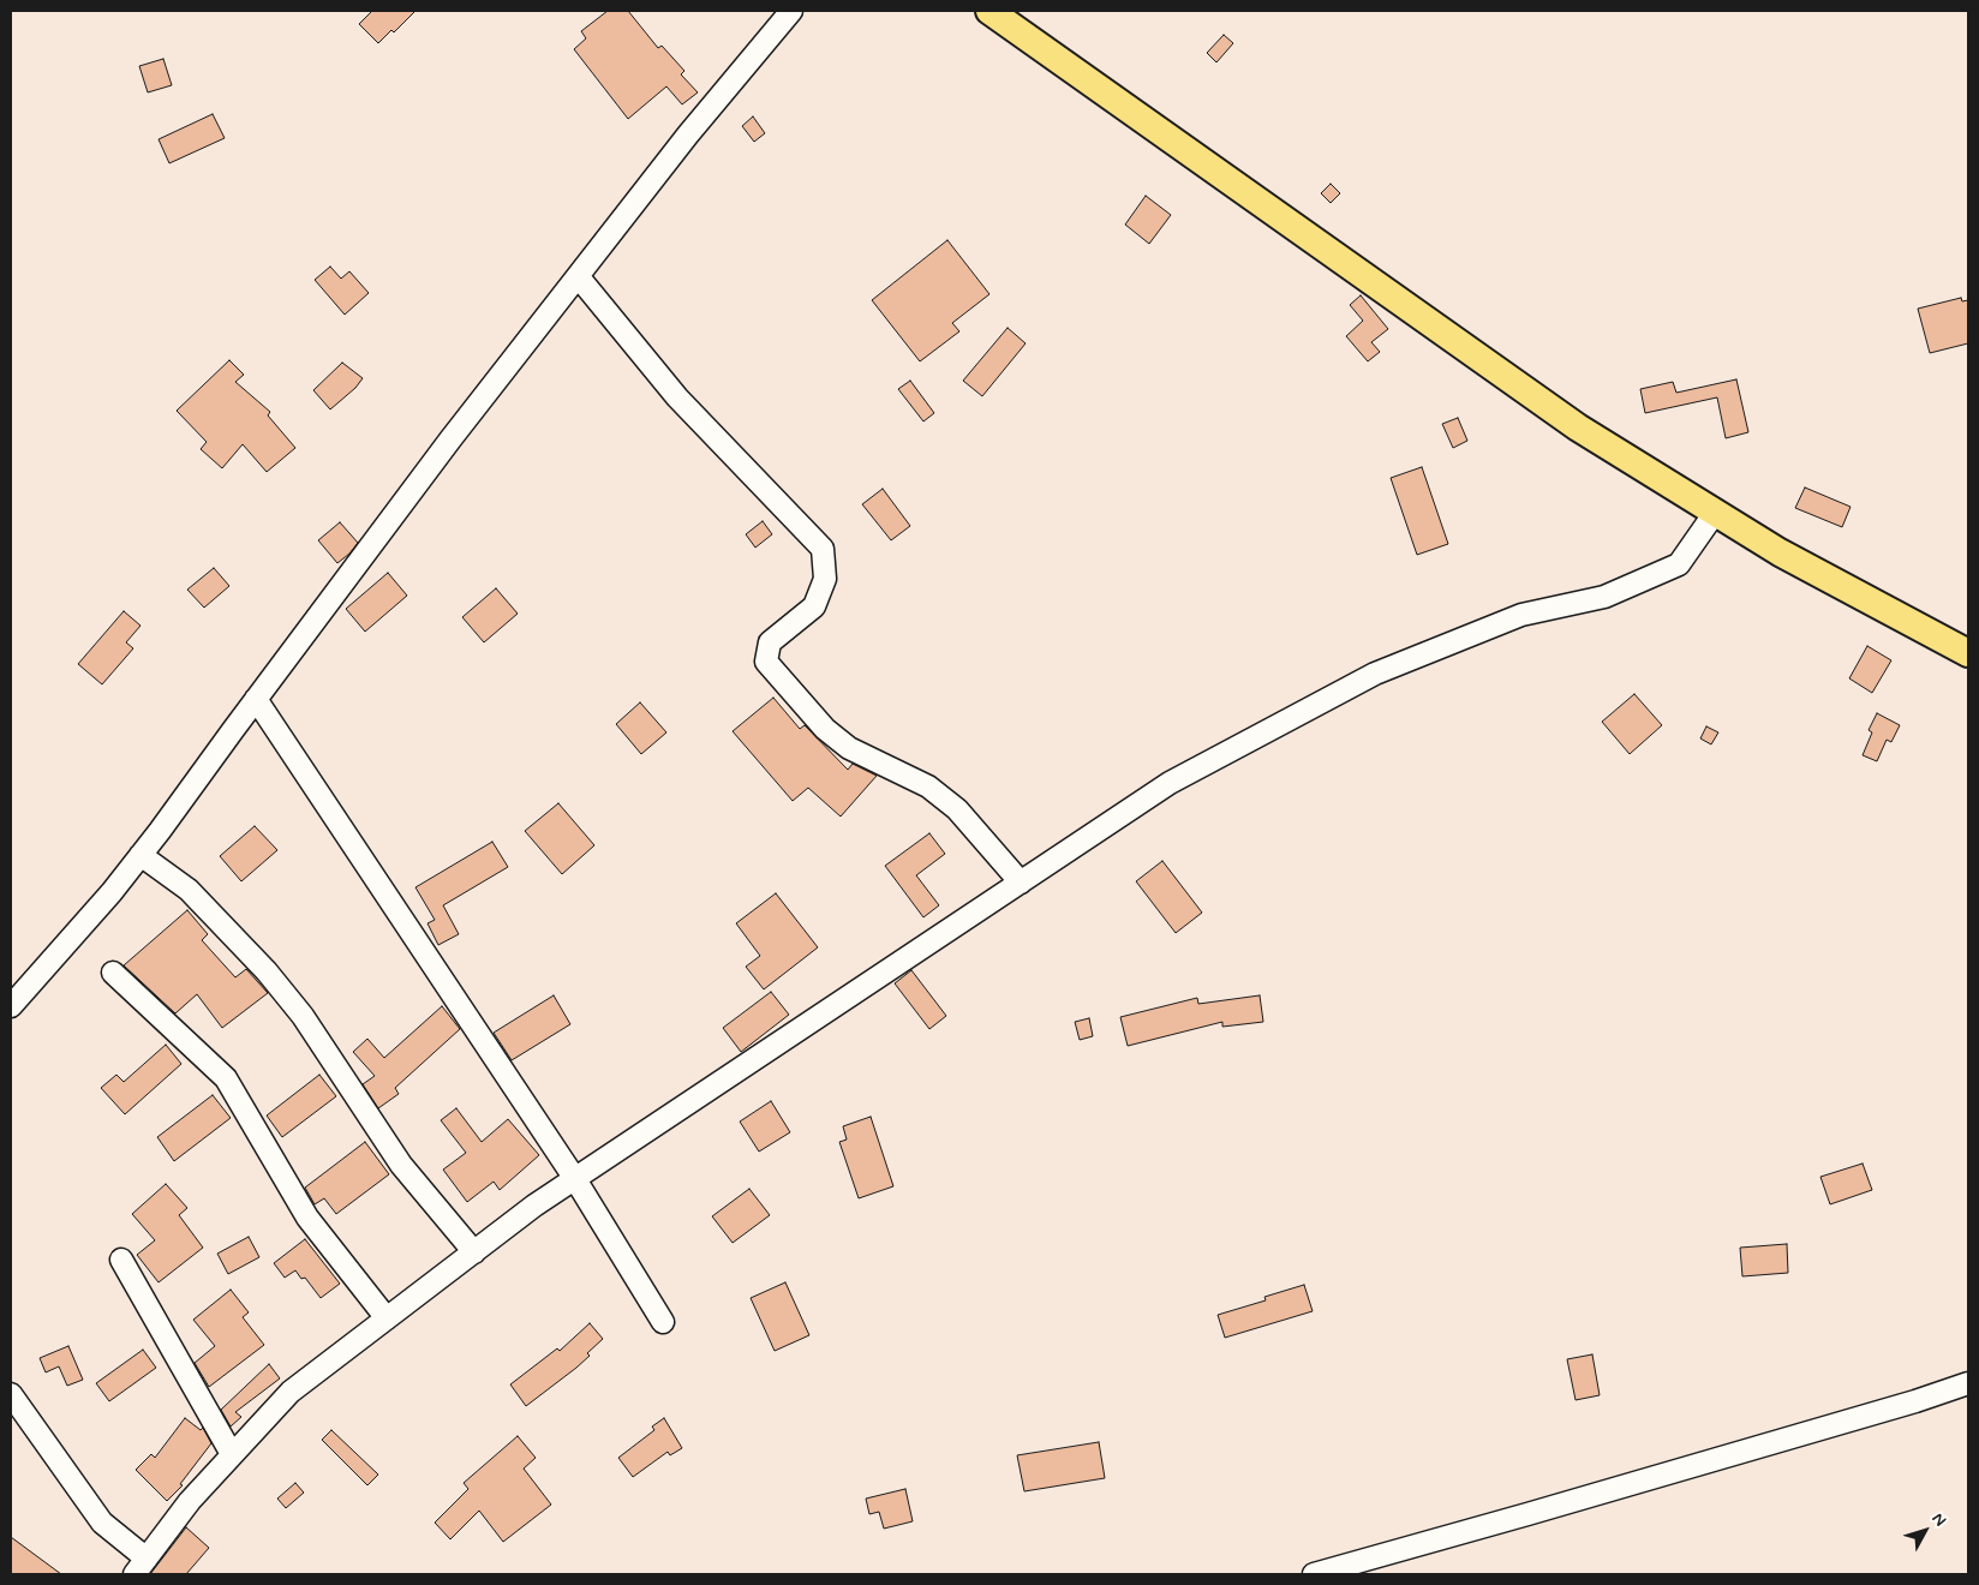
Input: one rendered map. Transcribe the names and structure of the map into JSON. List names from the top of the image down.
{
  "north": "top right"
}
